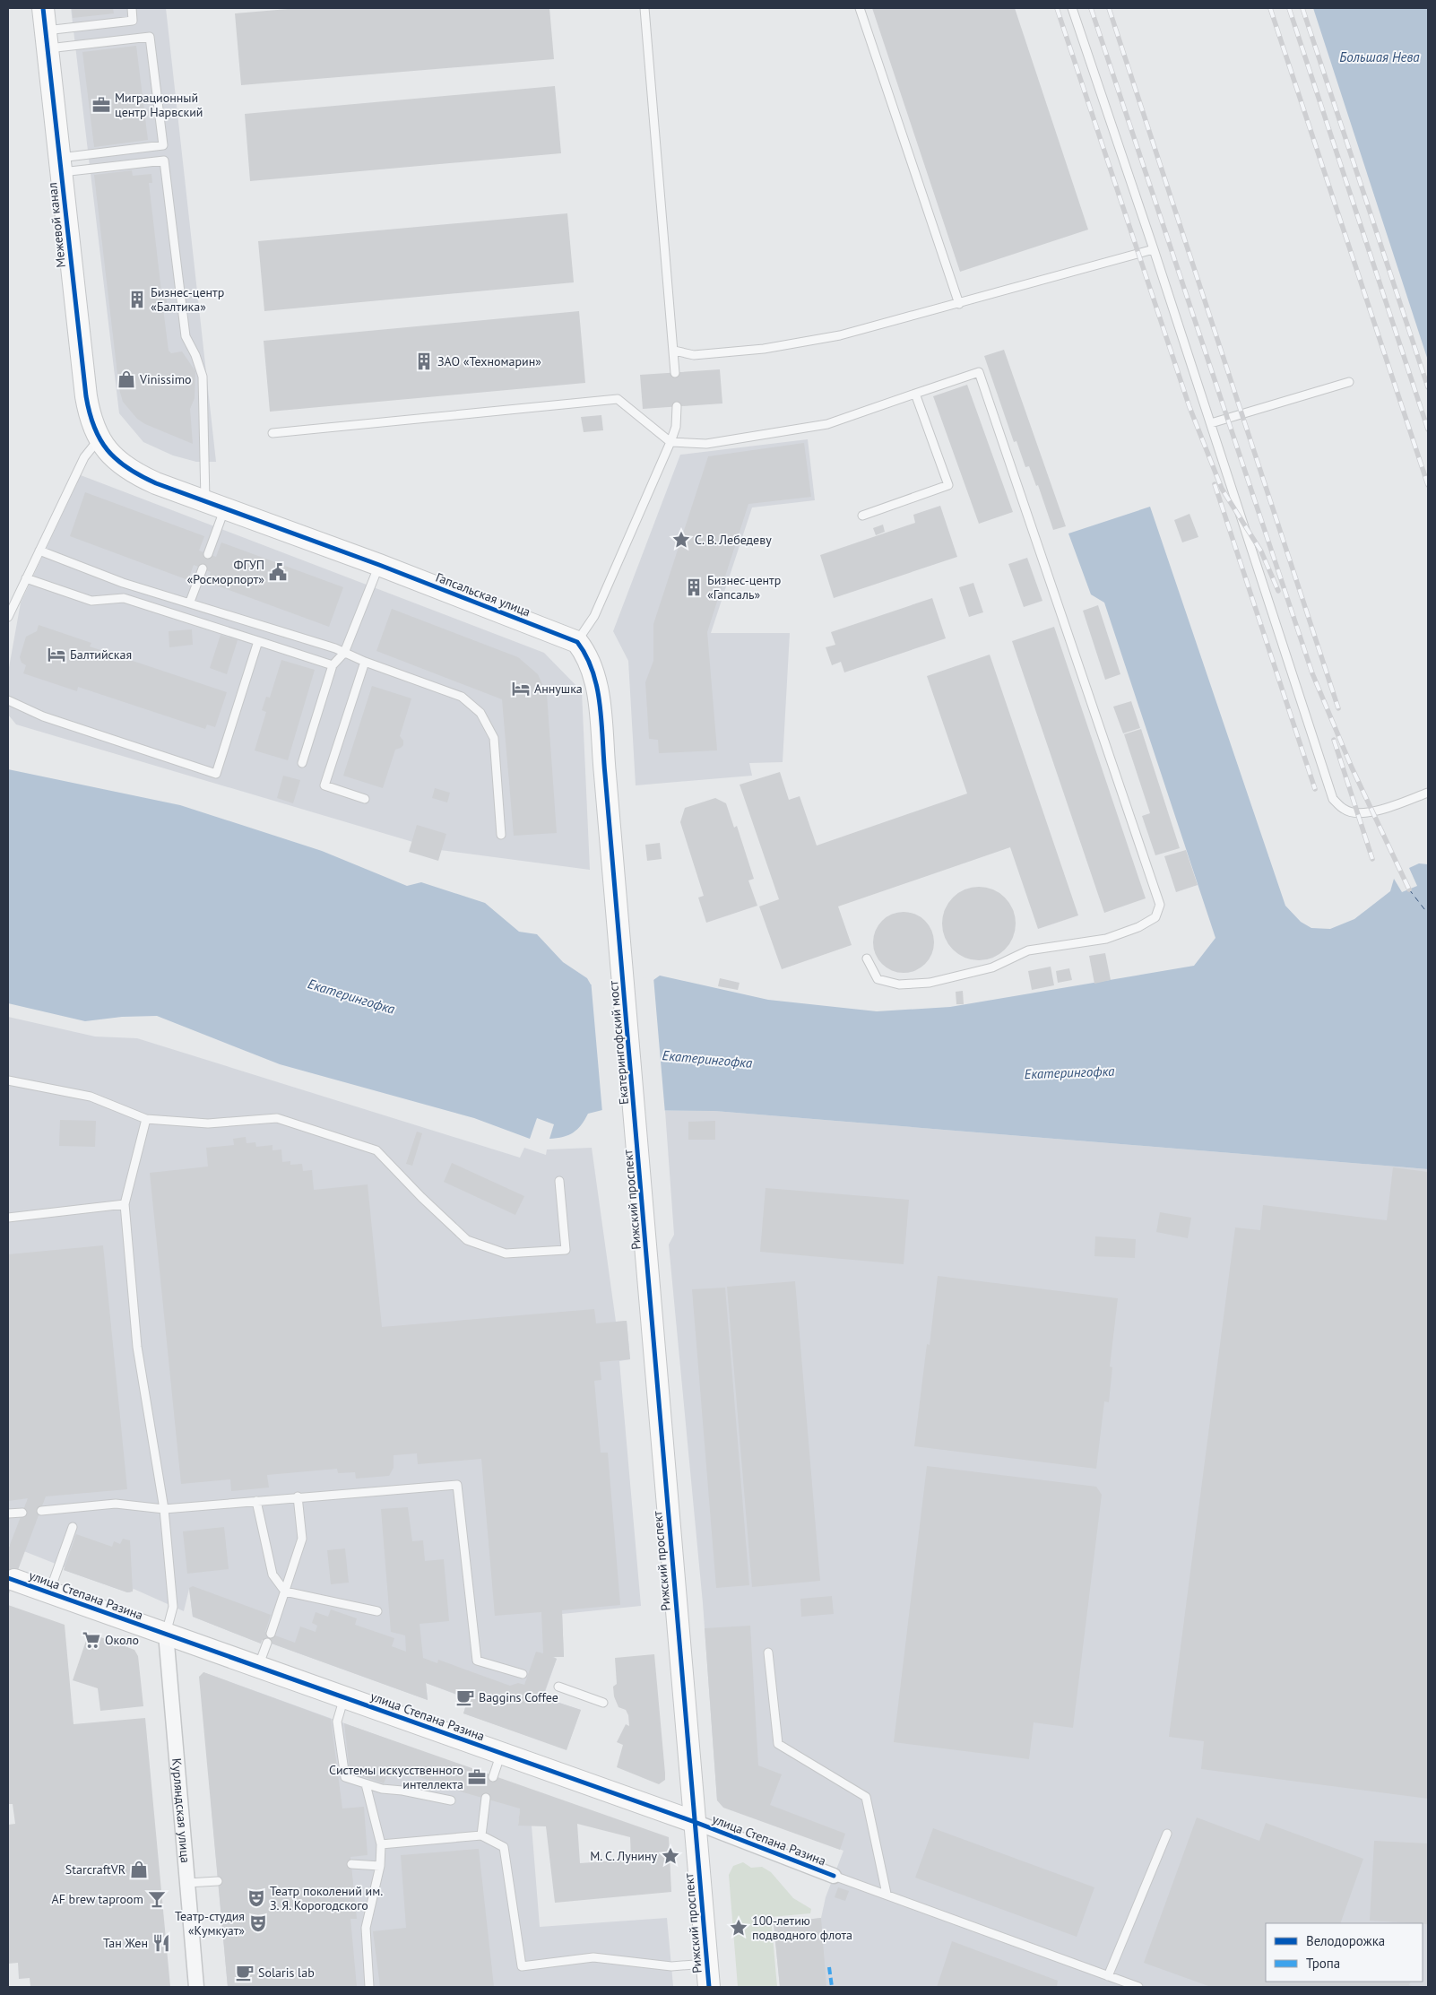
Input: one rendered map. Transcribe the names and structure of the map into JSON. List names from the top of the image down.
{
  "streets": {
    "street": [
      "Межевой канал",
      "Гапсальская улица",
      "Екатерингофский мост",
      "Рижский проспект",
      "улица Степана Разина",
      "Курляндская улица"
    ]
  },
  "crossings": [
    ["Межевой канал", "Гапсальская улица"],
    ["Гапсальская улица", "Екатерингофский мост"],
    ["Екатерингофский мост", "Рижский проспект"],
    ["Рижский проспект", "улица Степана Разина"],
    ["улица Степана Разина", "Курляндская улица"]
  ],
  "water": ["Большая Нева", "Екатерингофка"],
  "places": {
    "office": ["Миграционный центр Нарвский", "Системы искусственного интеллекта"],
    "building": ["Бизнес-центр «Балтика»", "ЗАО «Техномарин»", "Бизнес-центр «Гапсаль»"],
    "shop": ["Vinissimo", "StarcraftVR"],
    "place": ["С. В. Лебедеву", "М. С. Лунину", "100-летию подводного флота"],
    "public building": ["ФГУП «Росморпорт»"],
    "hotel": ["Балтийская", "Аннушка"],
    "supermarket": ["Около"],
    "cafe": ["Baggins Coffee", "Solaris lab"],
    "theatre": ["Театр поколений им. З. Я. Корогодского", "Театр-студия «Кумкуат»"],
    "bar": ["AF brew taproom"],
    "restaurant": ["Тан Жен"]
  },
  "legend": ["Велодорожка", "Тропа"]
}
